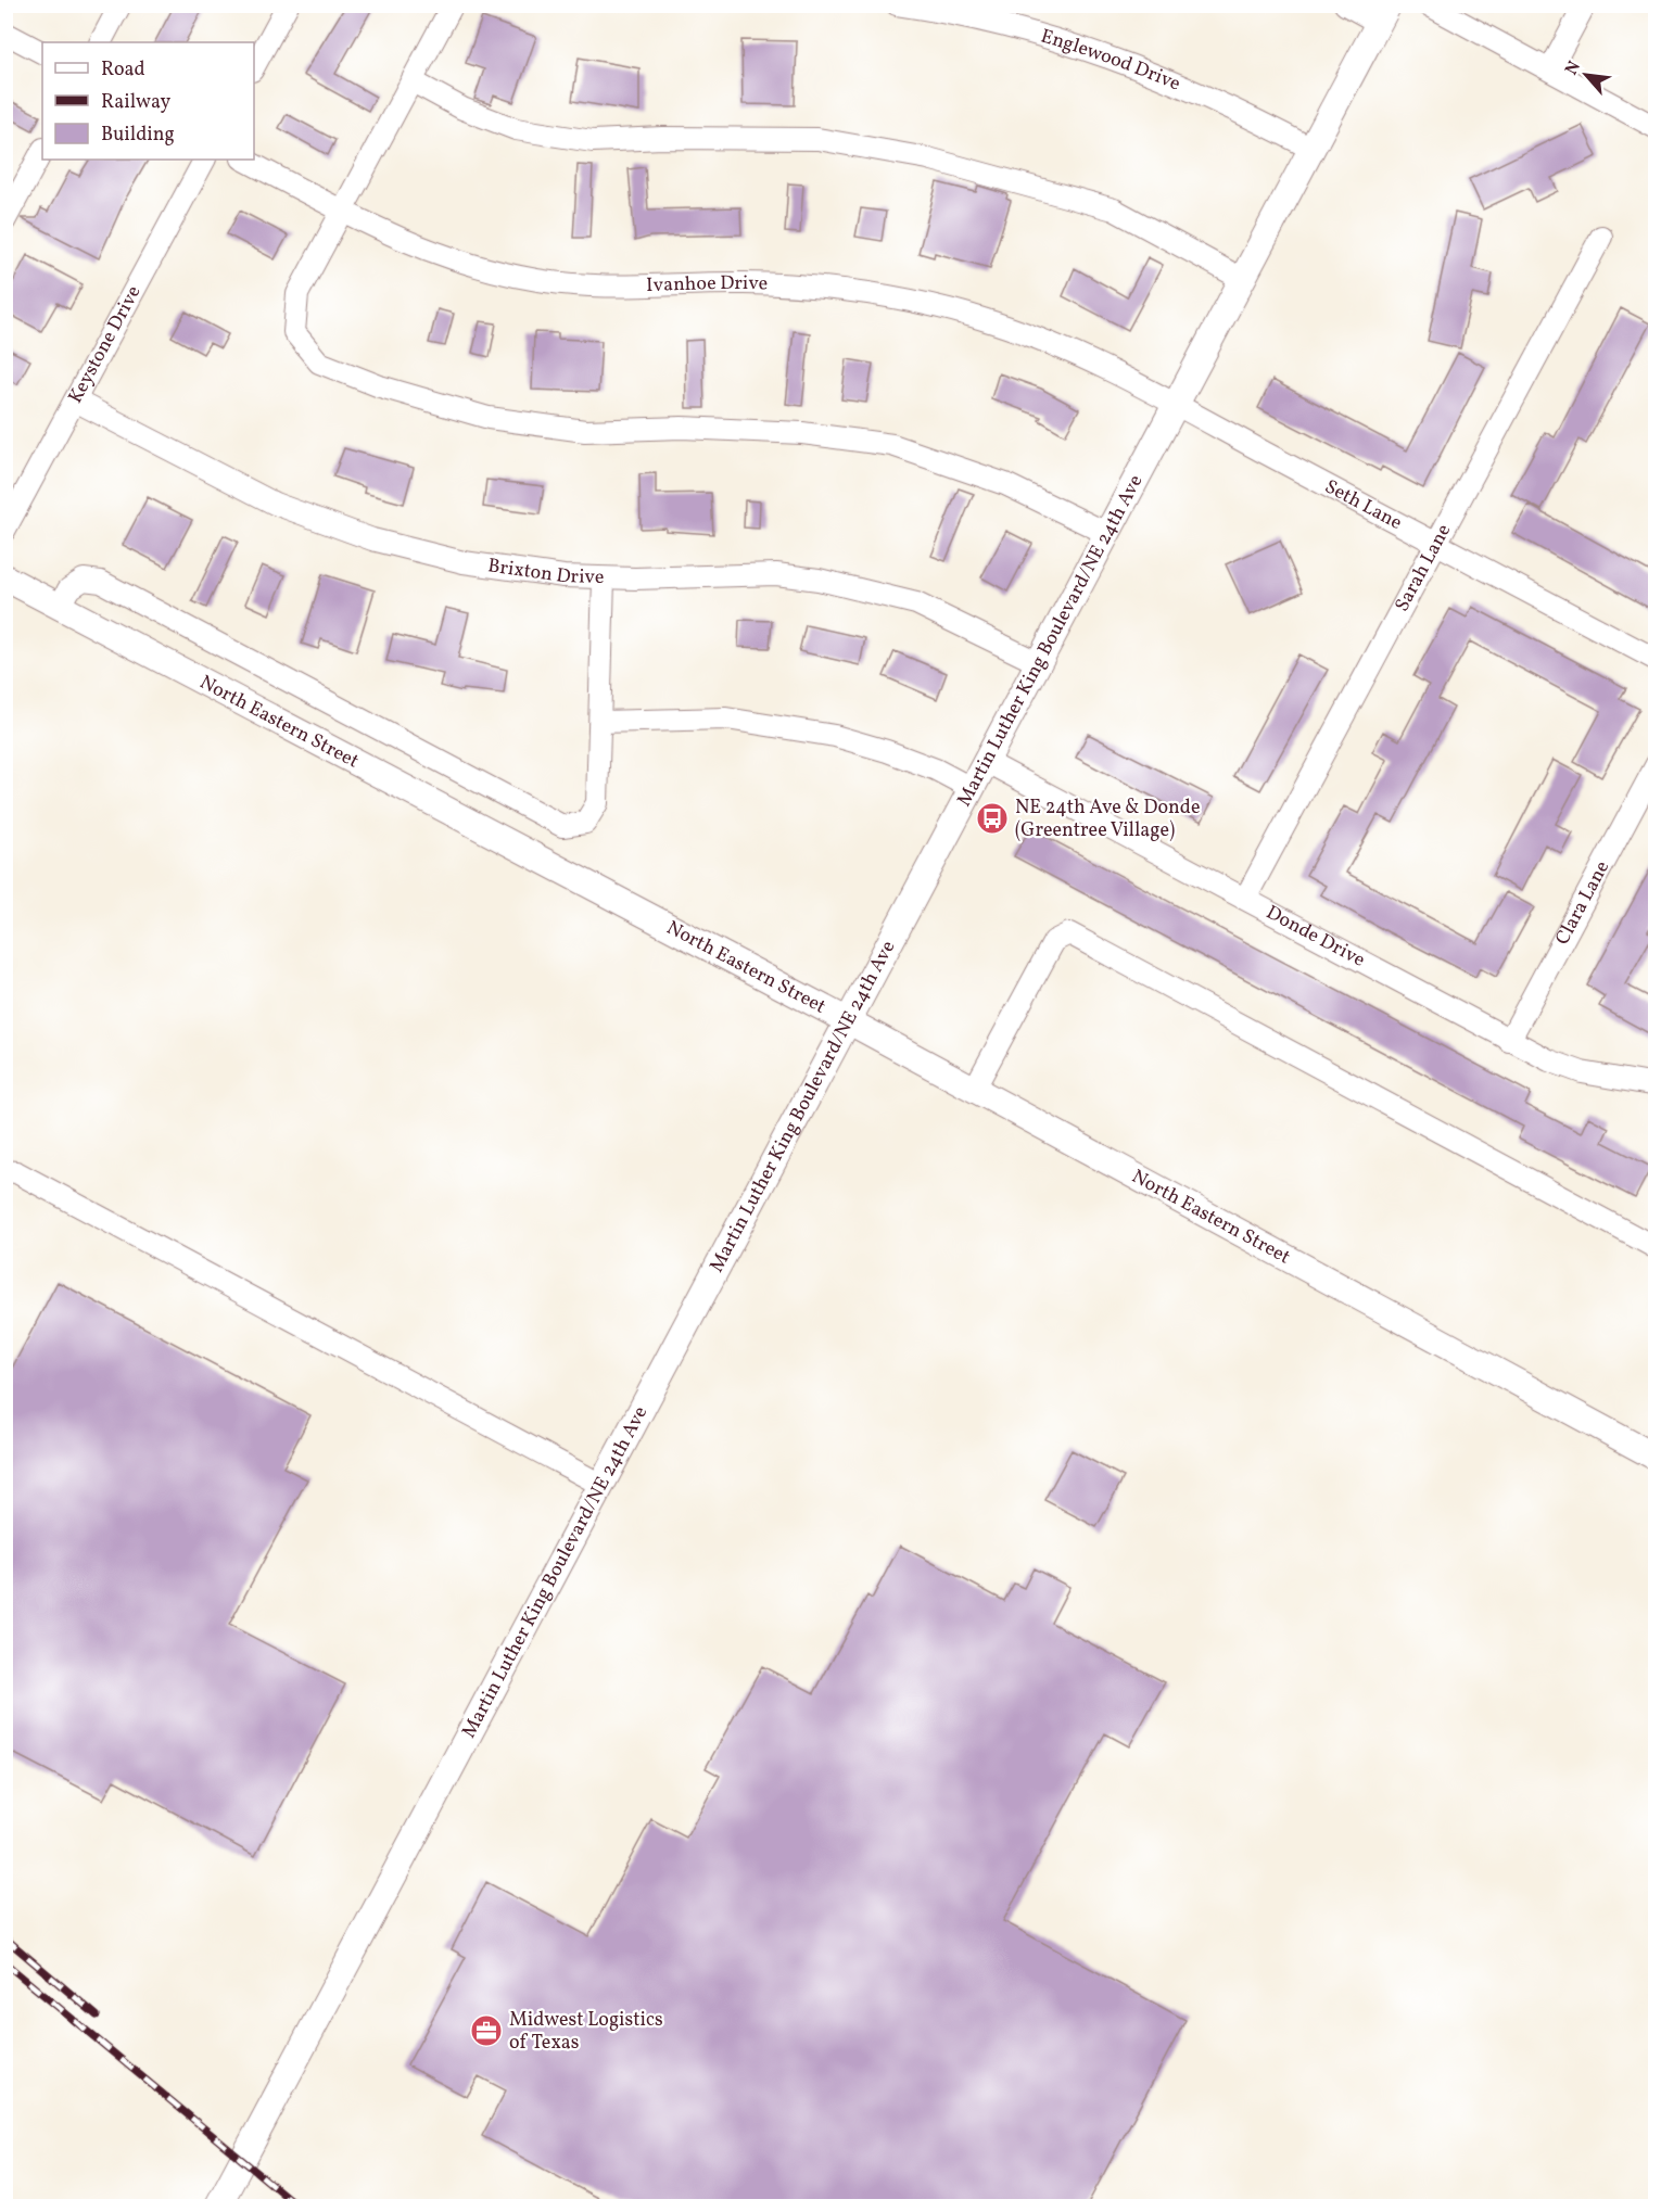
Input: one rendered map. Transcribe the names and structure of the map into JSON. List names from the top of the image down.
{
  "streets": {
    "main road": ["Martin Luther King Boulevard/NE 24th Ave", "North Eastern Street"],
    "street": [
      "Englewood Drive",
      "Ivanhoe Drive",
      "Keystone Drive",
      "Seth Lane",
      "Sarah Lane",
      "Brixton Drive",
      "Clara Lane",
      "Donde Drive"
    ]
  },
  "crossings": [
    ["Englewood Drive", "Martin Luther King Boulevard/NE 24th Ave"],
    ["Ivanhoe Drive", "Seth Lane"],
    ["Ivanhoe Drive", "Martin Luther King Boulevard/NE 24th Ave"],
    ["Keystone Drive", "Brixton Drive"],
    ["Seth Lane", "Sarah Lane"],
    ["Seth Lane", "Martin Luther King Boulevard/NE 24th Ave"],
    ["Sarah Lane", "Donde Drive"],
    ["Brixton Drive", "Martin Luther King Boulevard/NE 24th Ave"],
    ["Martin Luther King Boulevard/NE 24th Ave", "North Eastern Street"],
    ["Martin Luther King Boulevard/NE 24th Ave", "Donde Drive"],
    ["Clara Lane", "Donde Drive"]
  ],
  "places": {
    "bus stop": ["NE 24th Ave & Donde (Greentree Village)"],
    "office": ["Midwest Logistics of Texas"]
  },
  "legend": ["Road", "Railway", "Building"],
  "north": "top left"
}
